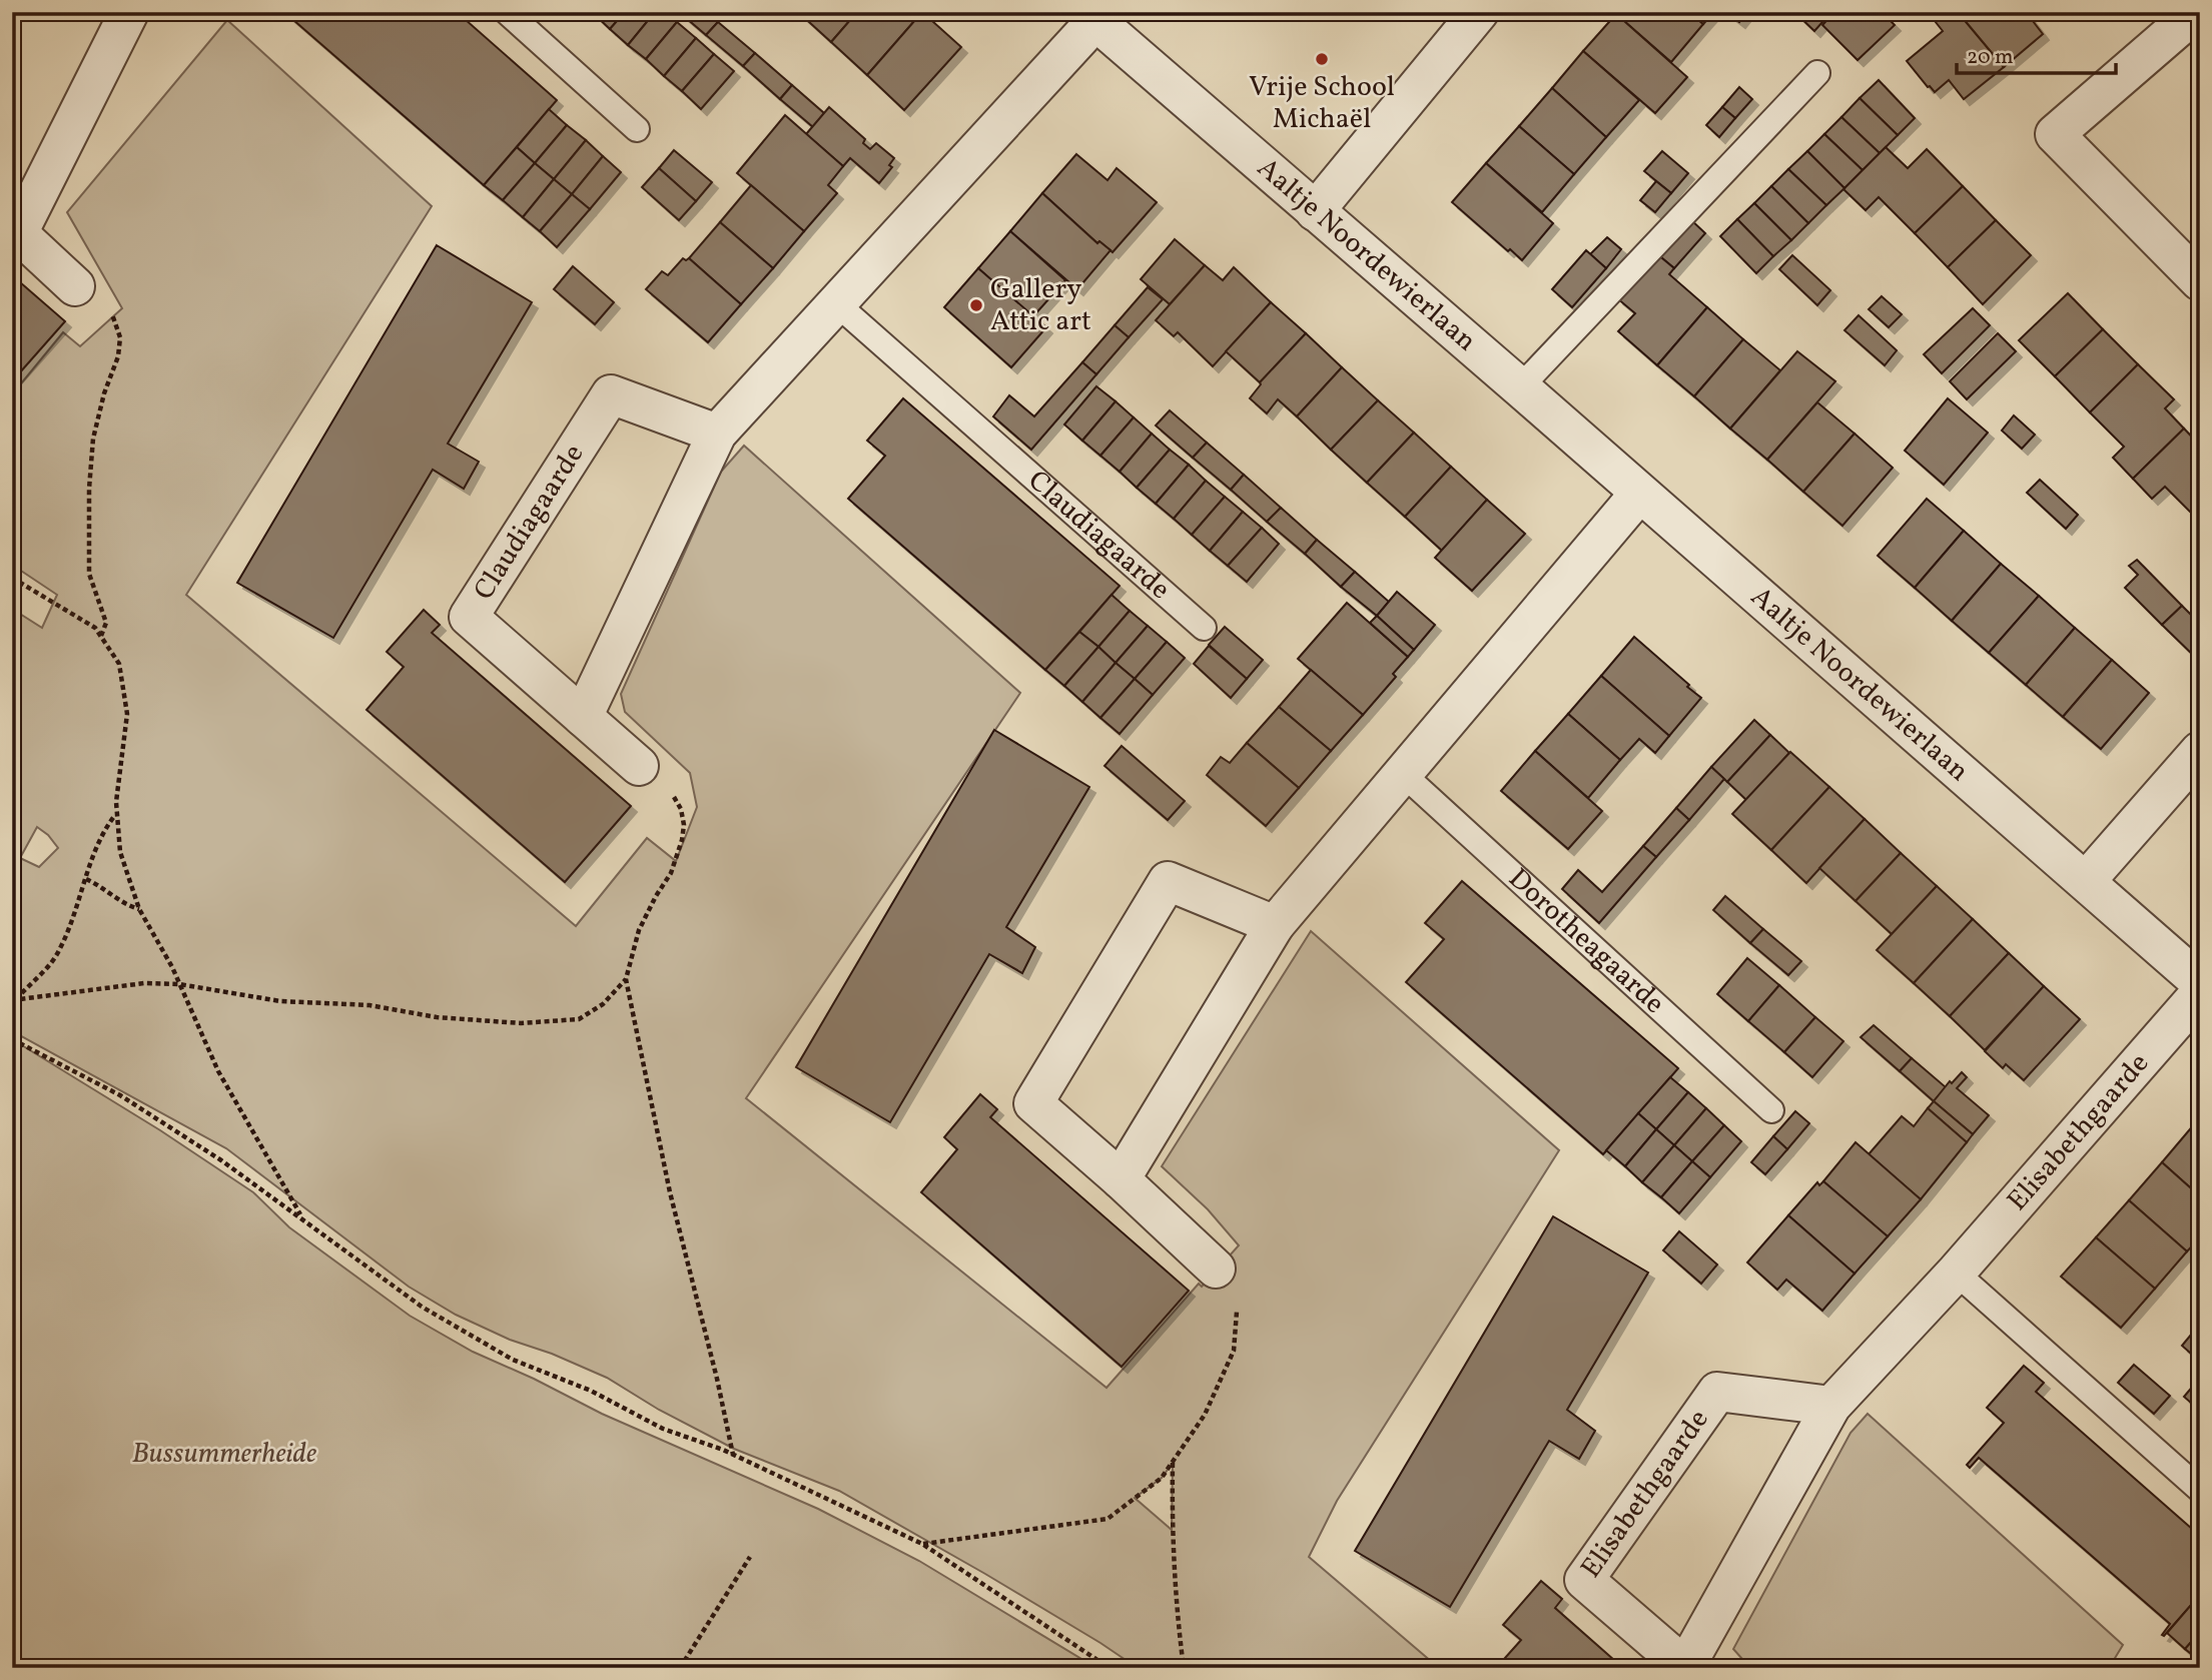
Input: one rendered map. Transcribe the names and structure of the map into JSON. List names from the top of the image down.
{
  "streets": {
    "street": ["Aaltje Noordewierlaan", "Claudiagaarde", "Elisabethgaarde"],
    "lane": ["Dorotheagaarde"]
  },
  "parks": ["Bussummerheide"],
  "places": ["Vrije School Michaël", "Gallery Attic art"],
  "scale_bar": "20 m"
}
